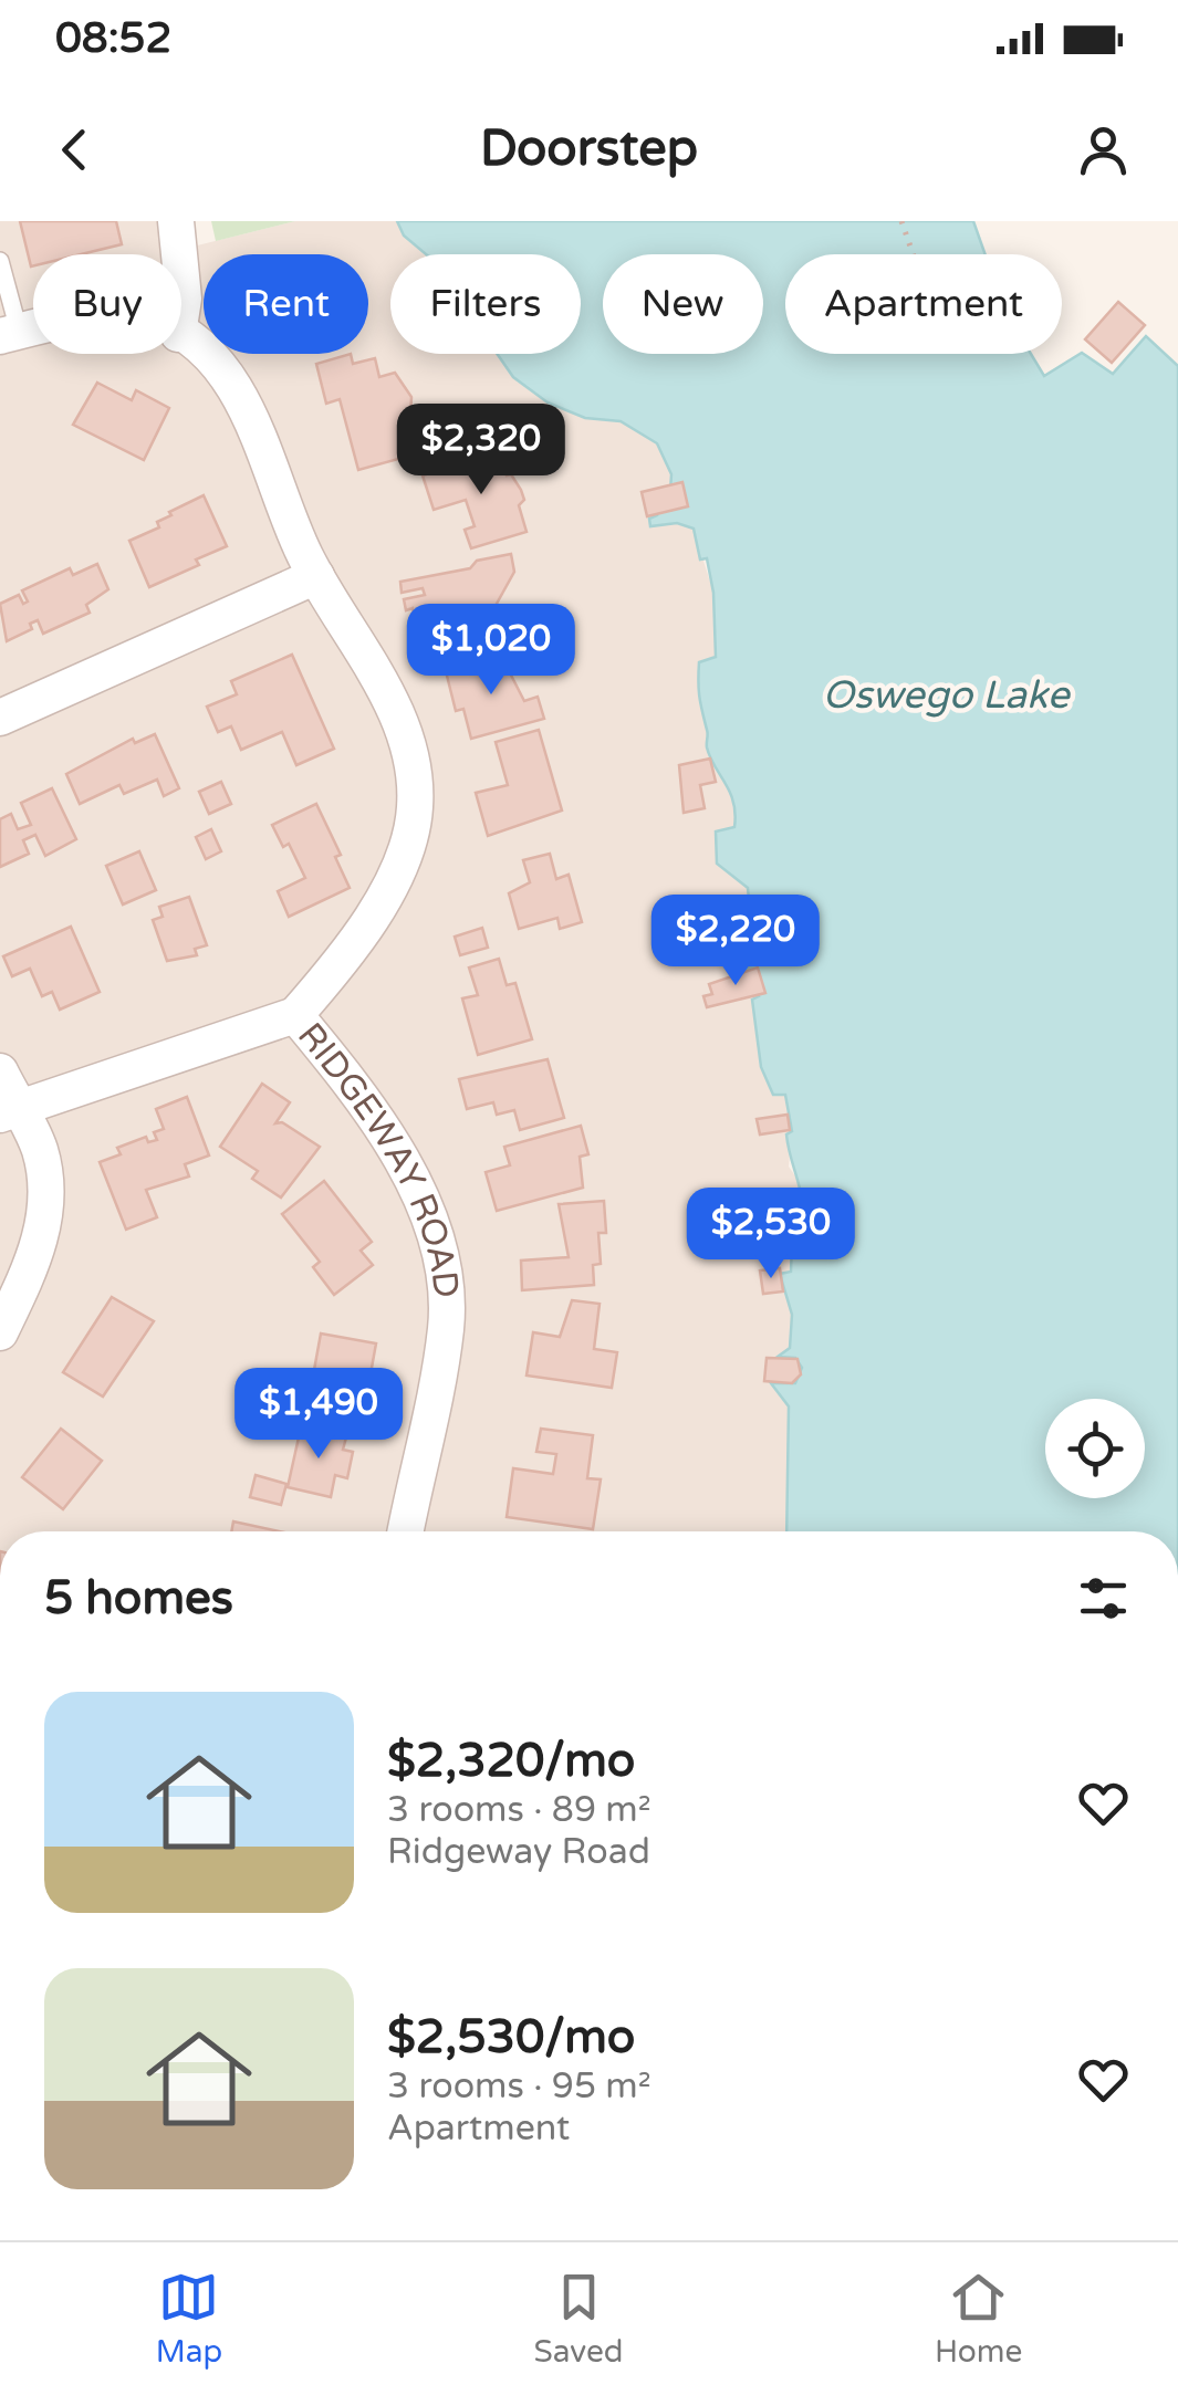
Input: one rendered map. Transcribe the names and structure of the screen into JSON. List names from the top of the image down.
{
  "streets": {
    "street": ["RIDGEWAY ROAD"]
  },
  "water": ["Oswego Lake"],
  "page": {
    "status": "08:52",
    "header": "Doorstep",
    "chip": [
      "Buy",
      "Rent",
      "Filters",
      "New",
      "Apartment"
    ],
    "price": [
      "$2,320",
      "$1,020",
      "$2,220",
      "$2,530",
      "$1,490"
    ],
    "heading": "5 homes",
    "list": [
      {
        "name": "$2,320/mo",
        "note": "3 rooms · 89 m² · Ridgeway Road"
      },
      {
        "name": "$2,530/mo",
        "note": "3 rooms · 95 m² · Apartment"
      }
    ],
    "tabs": ["Map", "Saved", "Home"]
  }
}
